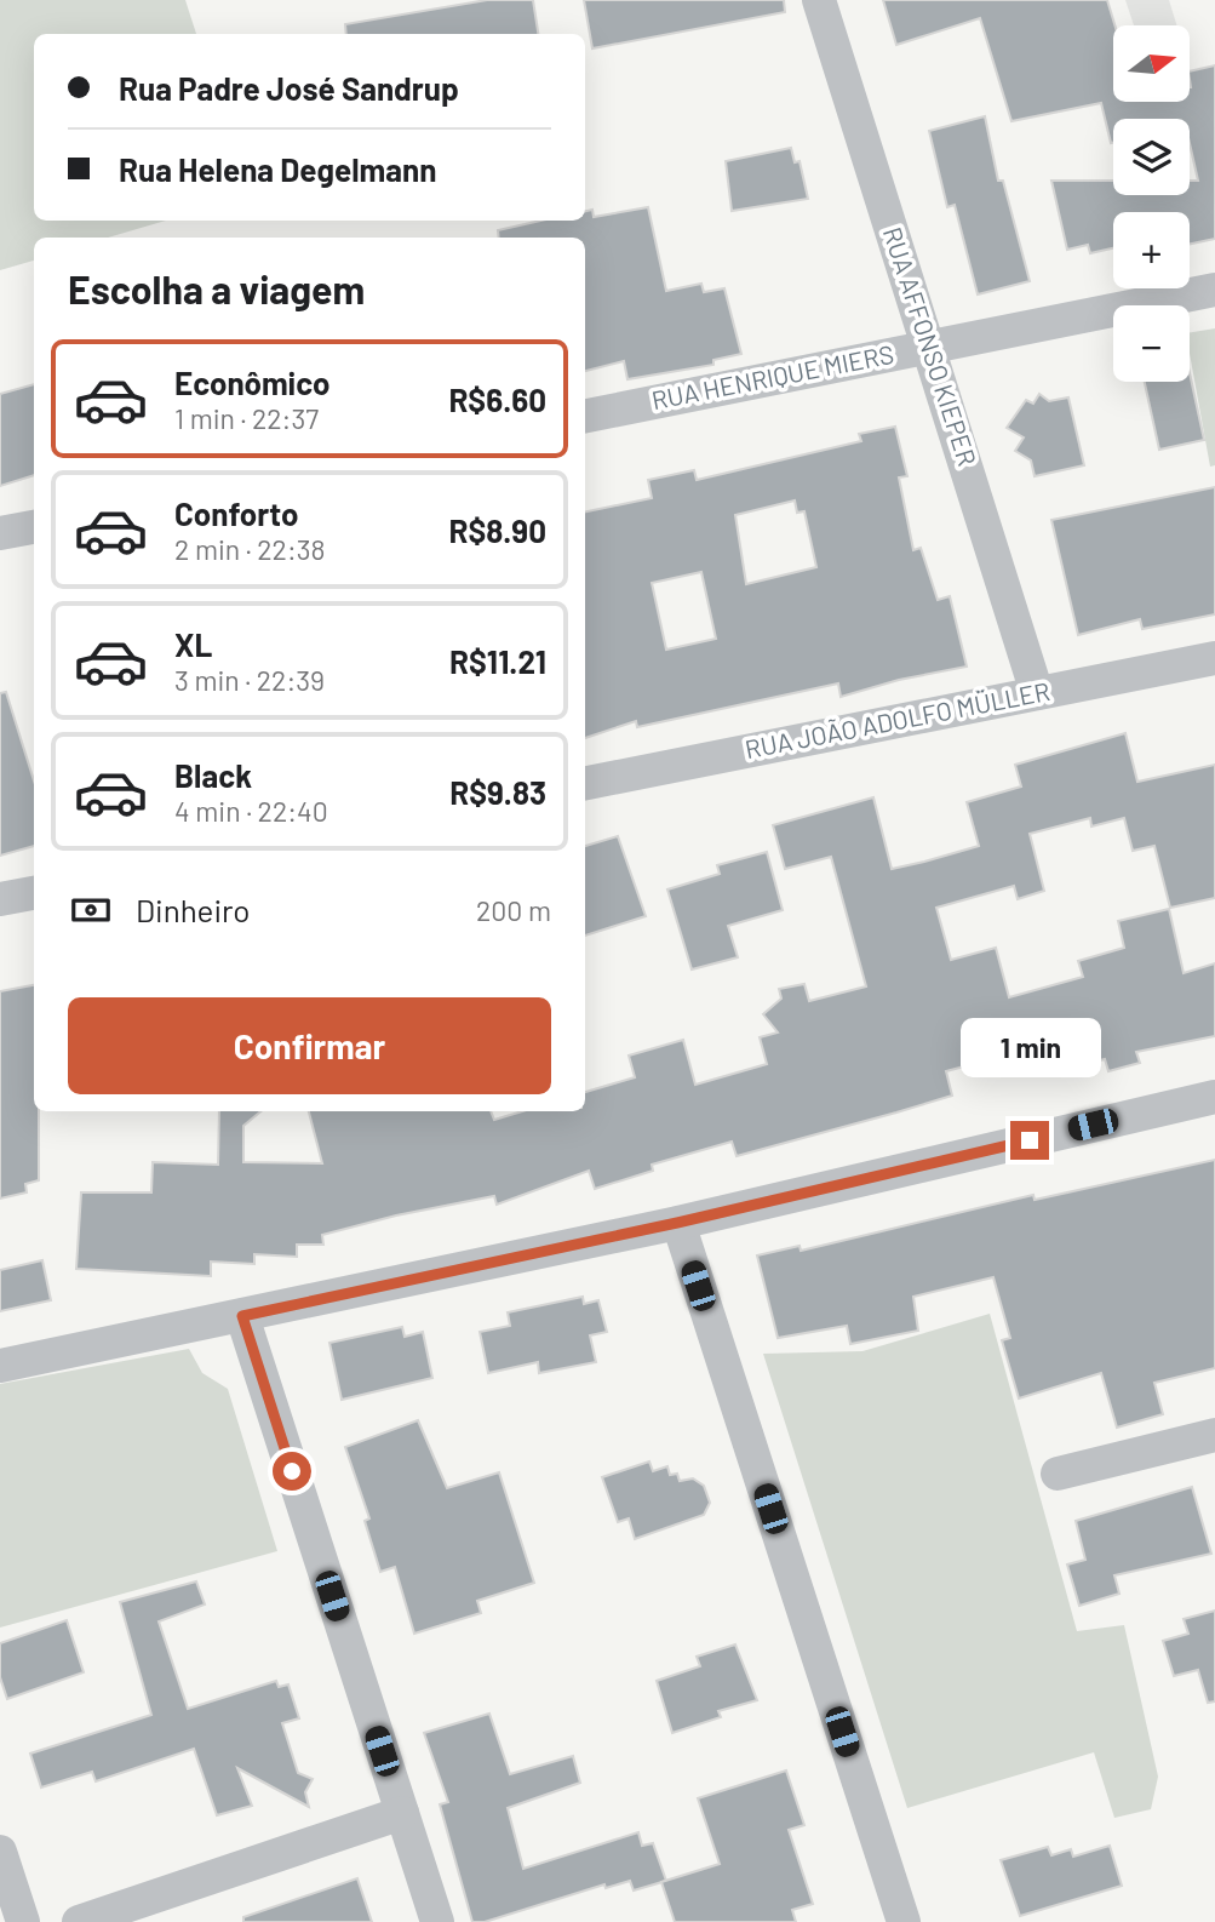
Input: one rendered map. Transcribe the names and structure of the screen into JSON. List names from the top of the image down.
{
  "streets": {
    "street": ["RUA AFFONSO KIEPER", "RUA HENRIQUE MIERS", "RUA JOÃO ADOLFO MÜLLER"]
  },
  "crossings": [
    ["RUA AFFONSO KIEPER", "RUA HENRIQUE MIERS"],
    ["RUA AFFONSO KIEPER", "RUA JOÃO ADOLFO MÜLLER"]
  ],
  "north": "right",
  "page": {
    "map_buttons": ["+", "−"],
    "banner": ["Rua Padre José Sandrup", "Rua Helena Degelmann"],
    "heading": "Escolha a viagem",
    "list": [
      {
        "name": "Econômico",
        "note": "1 min · 22:37",
        "value": "R$6.60"
      },
      {
        "name": "Conforto",
        "note": "2 min · 22:38",
        "value": "R$8.90"
      },
      {
        "name": "XL",
        "note": "3 min · 22:39",
        "value": "R$11.21"
      },
      {
        "name": "Black",
        "note": "4 min · 22:40",
        "value": "R$9.83"
      }
    ],
    "pay": ["Dinheiro", "200 m"],
    "buttons": "Confirmar",
    "bubble": "1 min"
  }
}
